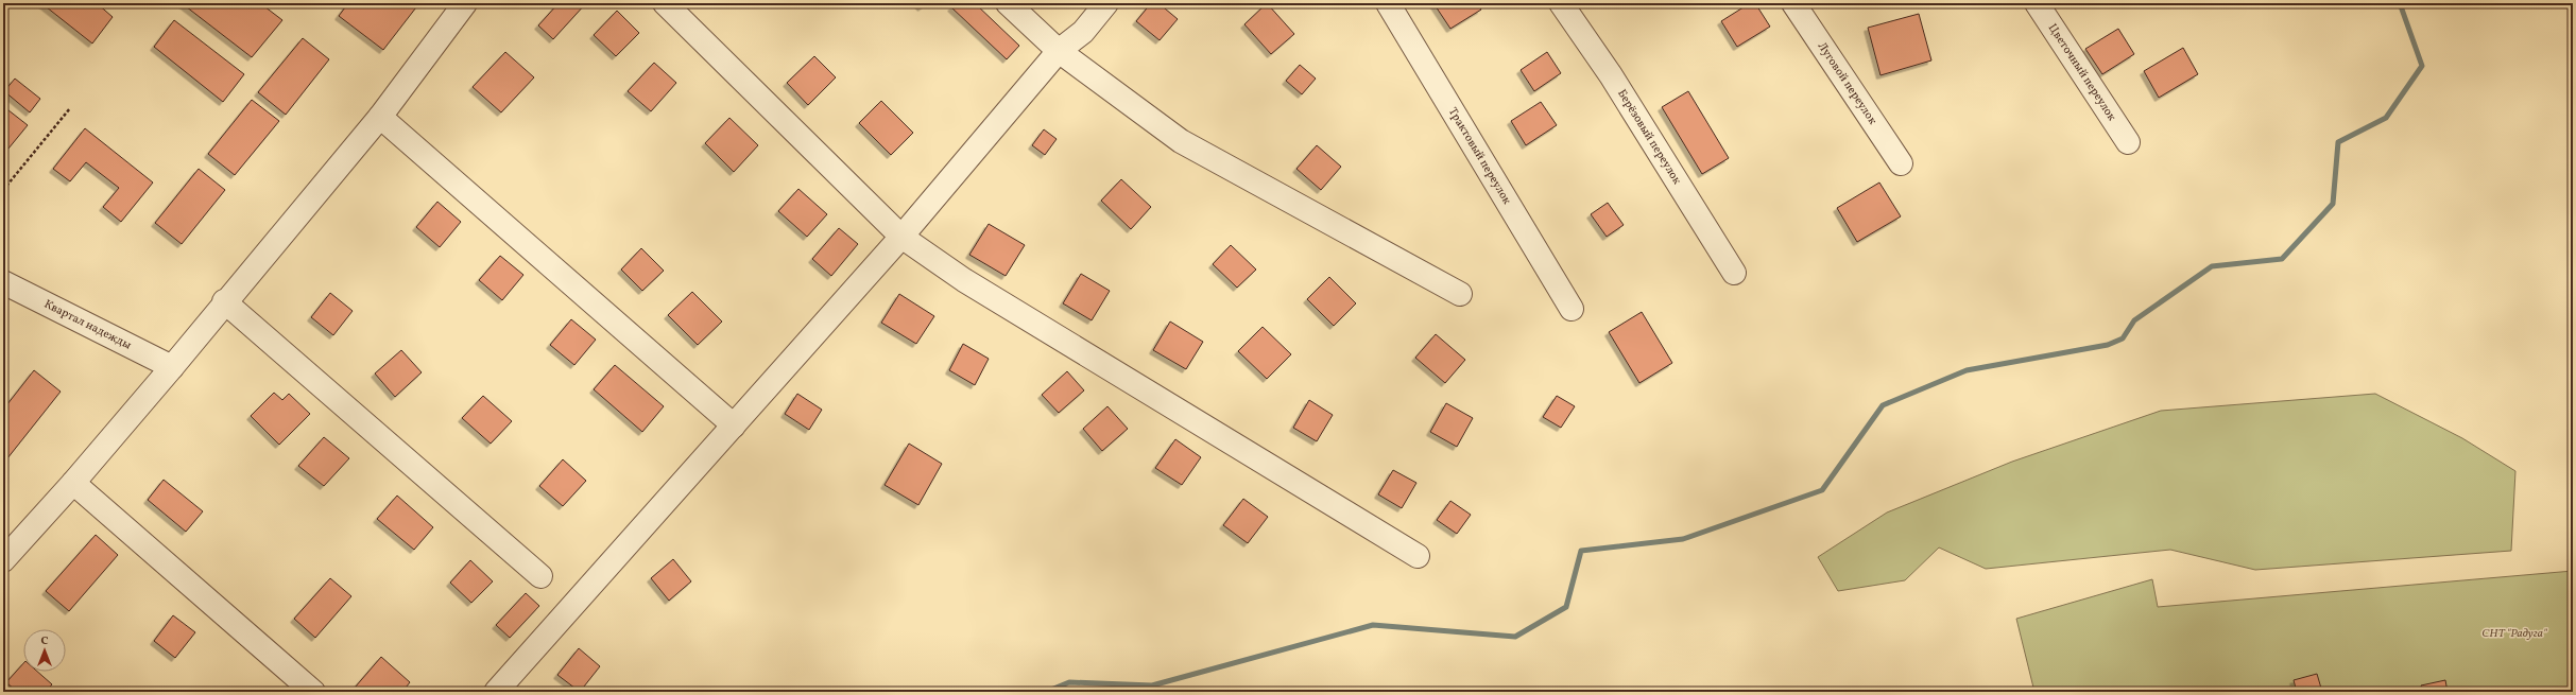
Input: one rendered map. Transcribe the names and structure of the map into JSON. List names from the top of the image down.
{
  "streets": {
    "street": [
      "Цветочный переулок",
      "Луговой переулок",
      "Берёзовый переулок",
      "Трактовый переулок",
      "Квартал надежды"
    ]
  },
  "parks": ["СНТ \"Радуга\""],
  "north": "top"
}
